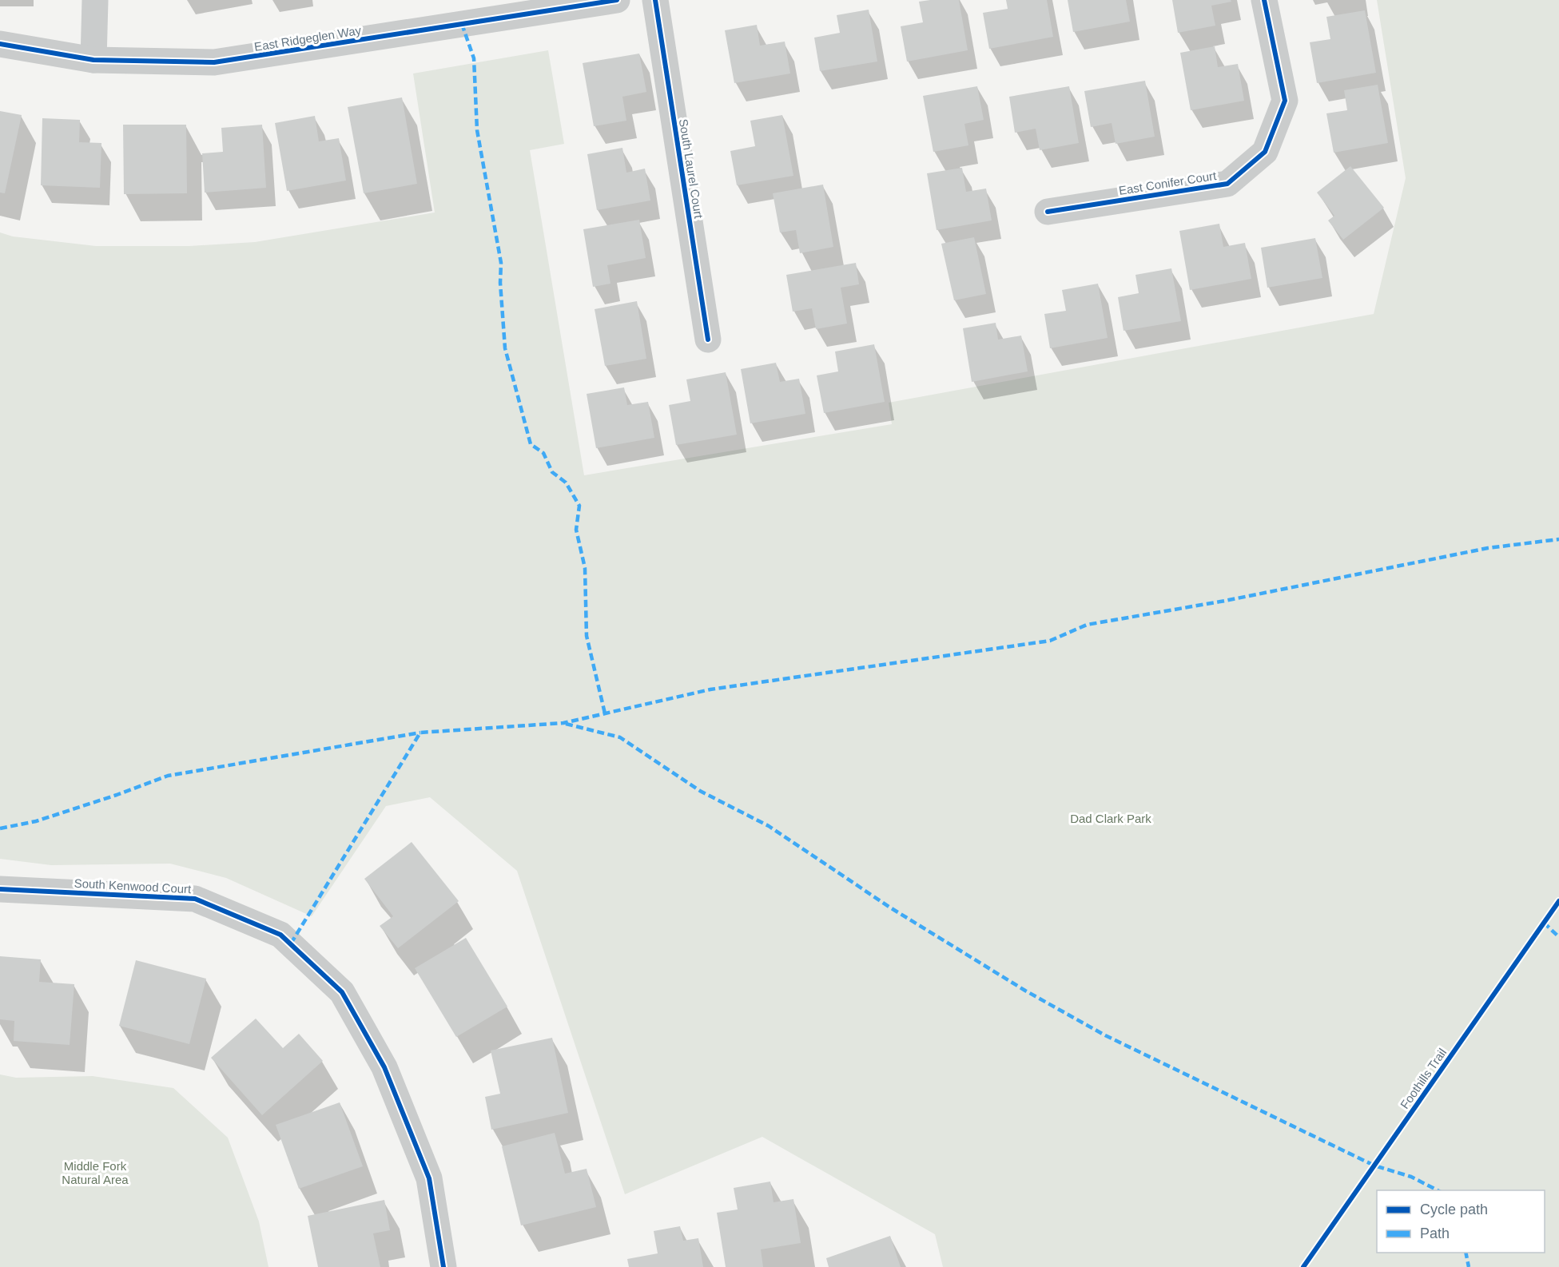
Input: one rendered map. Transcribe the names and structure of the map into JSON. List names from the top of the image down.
{
  "streets": {
    "street": [
      "East Ridgeglen Way",
      "South Laurel Court",
      "East Conifer Court",
      "South Kenwood Court"
    ],
    "cycle path": ["Foothills Trail"]
  },
  "parks": ["Dad Clark Park", "Middle Fork Natural Area"],
  "legend": ["Cycle path", "Path"]
}
